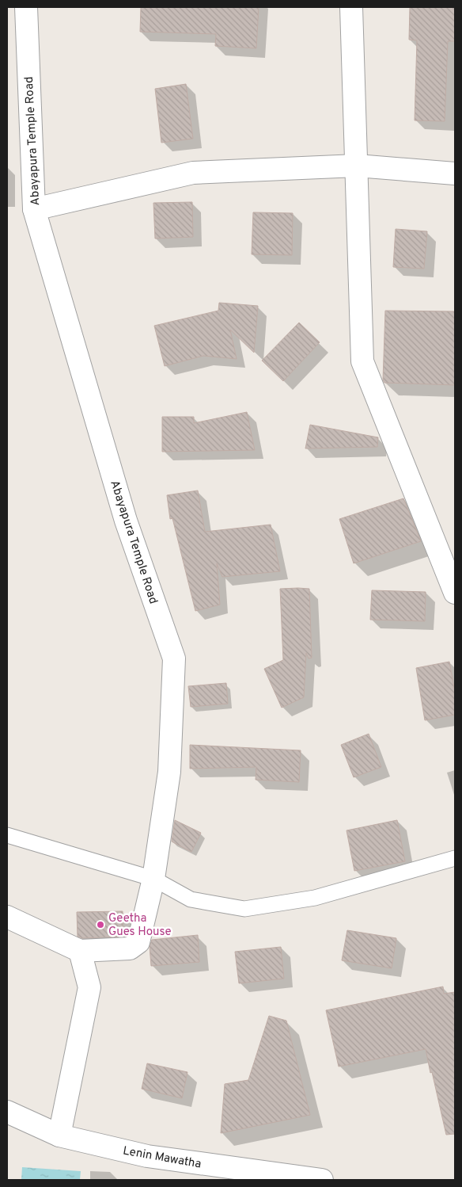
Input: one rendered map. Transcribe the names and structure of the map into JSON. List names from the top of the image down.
{
  "streets": {
    "street": ["Abayapura Temple Road", "Lenin Mawatha"]
  },
  "places": ["Geetha Gues House"]
}
